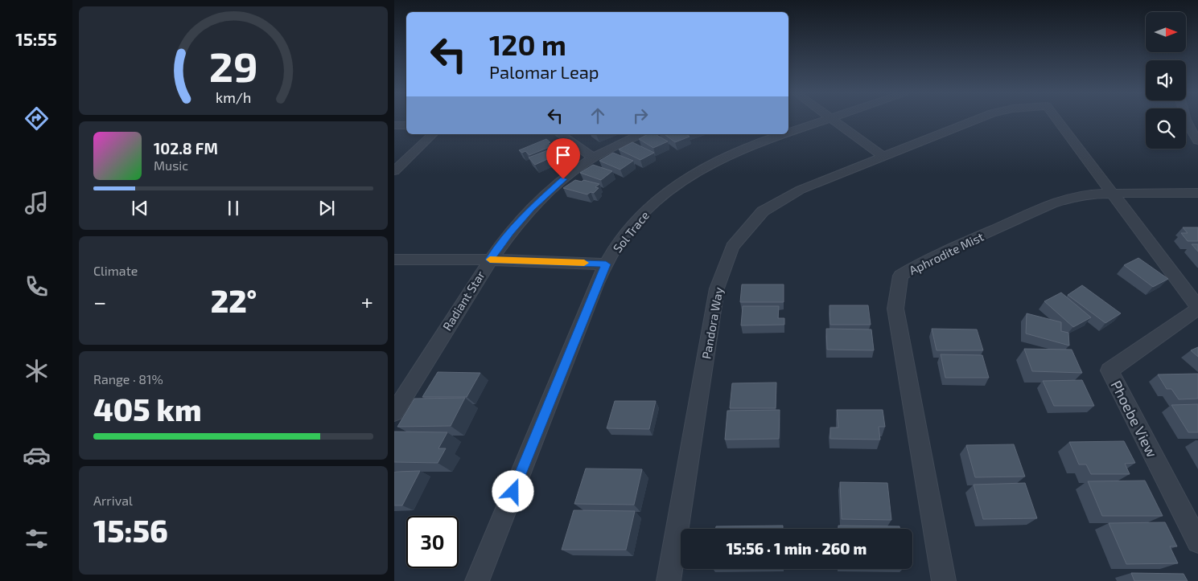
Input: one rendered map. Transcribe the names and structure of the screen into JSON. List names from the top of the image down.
{
  "streets": {
    "street": [
      "Sol Trace",
      "Aphrodite Mist",
      "Radiant Star",
      "Pandora Way",
      "Phoebe View"
    ]
  },
  "crossings": [
    ["Aphrodite Mist", "Phoebe View"]
  ],
  "north": "right",
  "page": {
    "tabs": "15:55",
    "turn": ["120 m", "Palomar Leap"],
    "song": ["102.8 FM", "Music"],
    "tile": [
      "Climate",
      ["Range · 81%", "405 km"],
      ["Arrival", "15:56"]
    ],
    "heat": ["−", "22°", "+"],
    "limit": "30",
    "trip": "15:56 · 1 min · 260 m",
    "gauge": ["29", "km/h"]
  }
}
